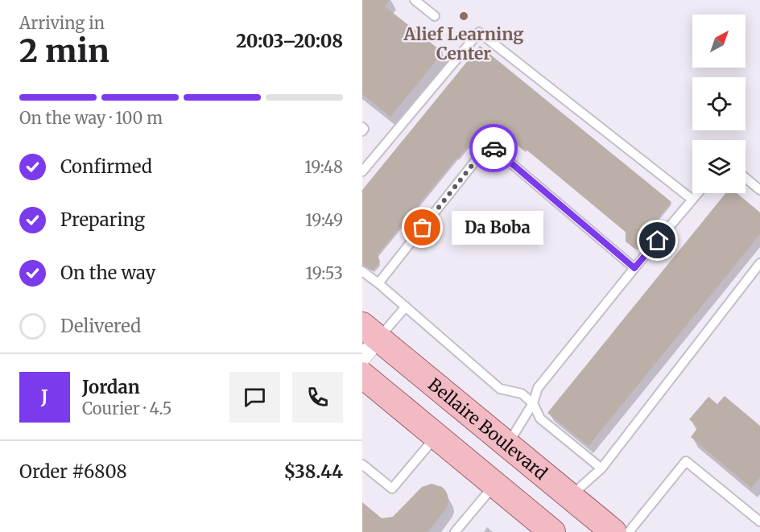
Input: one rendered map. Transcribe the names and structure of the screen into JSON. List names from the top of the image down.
{
  "streets": {
    "main road": ["Bellaire Boulevard"]
  },
  "places": ["Alief Learning Center", "Da Boba"],
  "north": "top right",
  "page": {
    "heading": ["2 min", "Arriving in", "20:03–20:08"],
    "panel": [
      "Jordan",
      "Courier · 4.5",
      "Order #6808",
      "$38.44"
    ],
    "bar": "On the way · 100 m",
    "list": [
      ["Confirmed", "19:48"],
      ["Preparing", "19:49"],
      ["On the way", "19:53"],
      "Delivered"
    ],
    "bubble": "Da Boba",
    "round": "J"
  }
}
